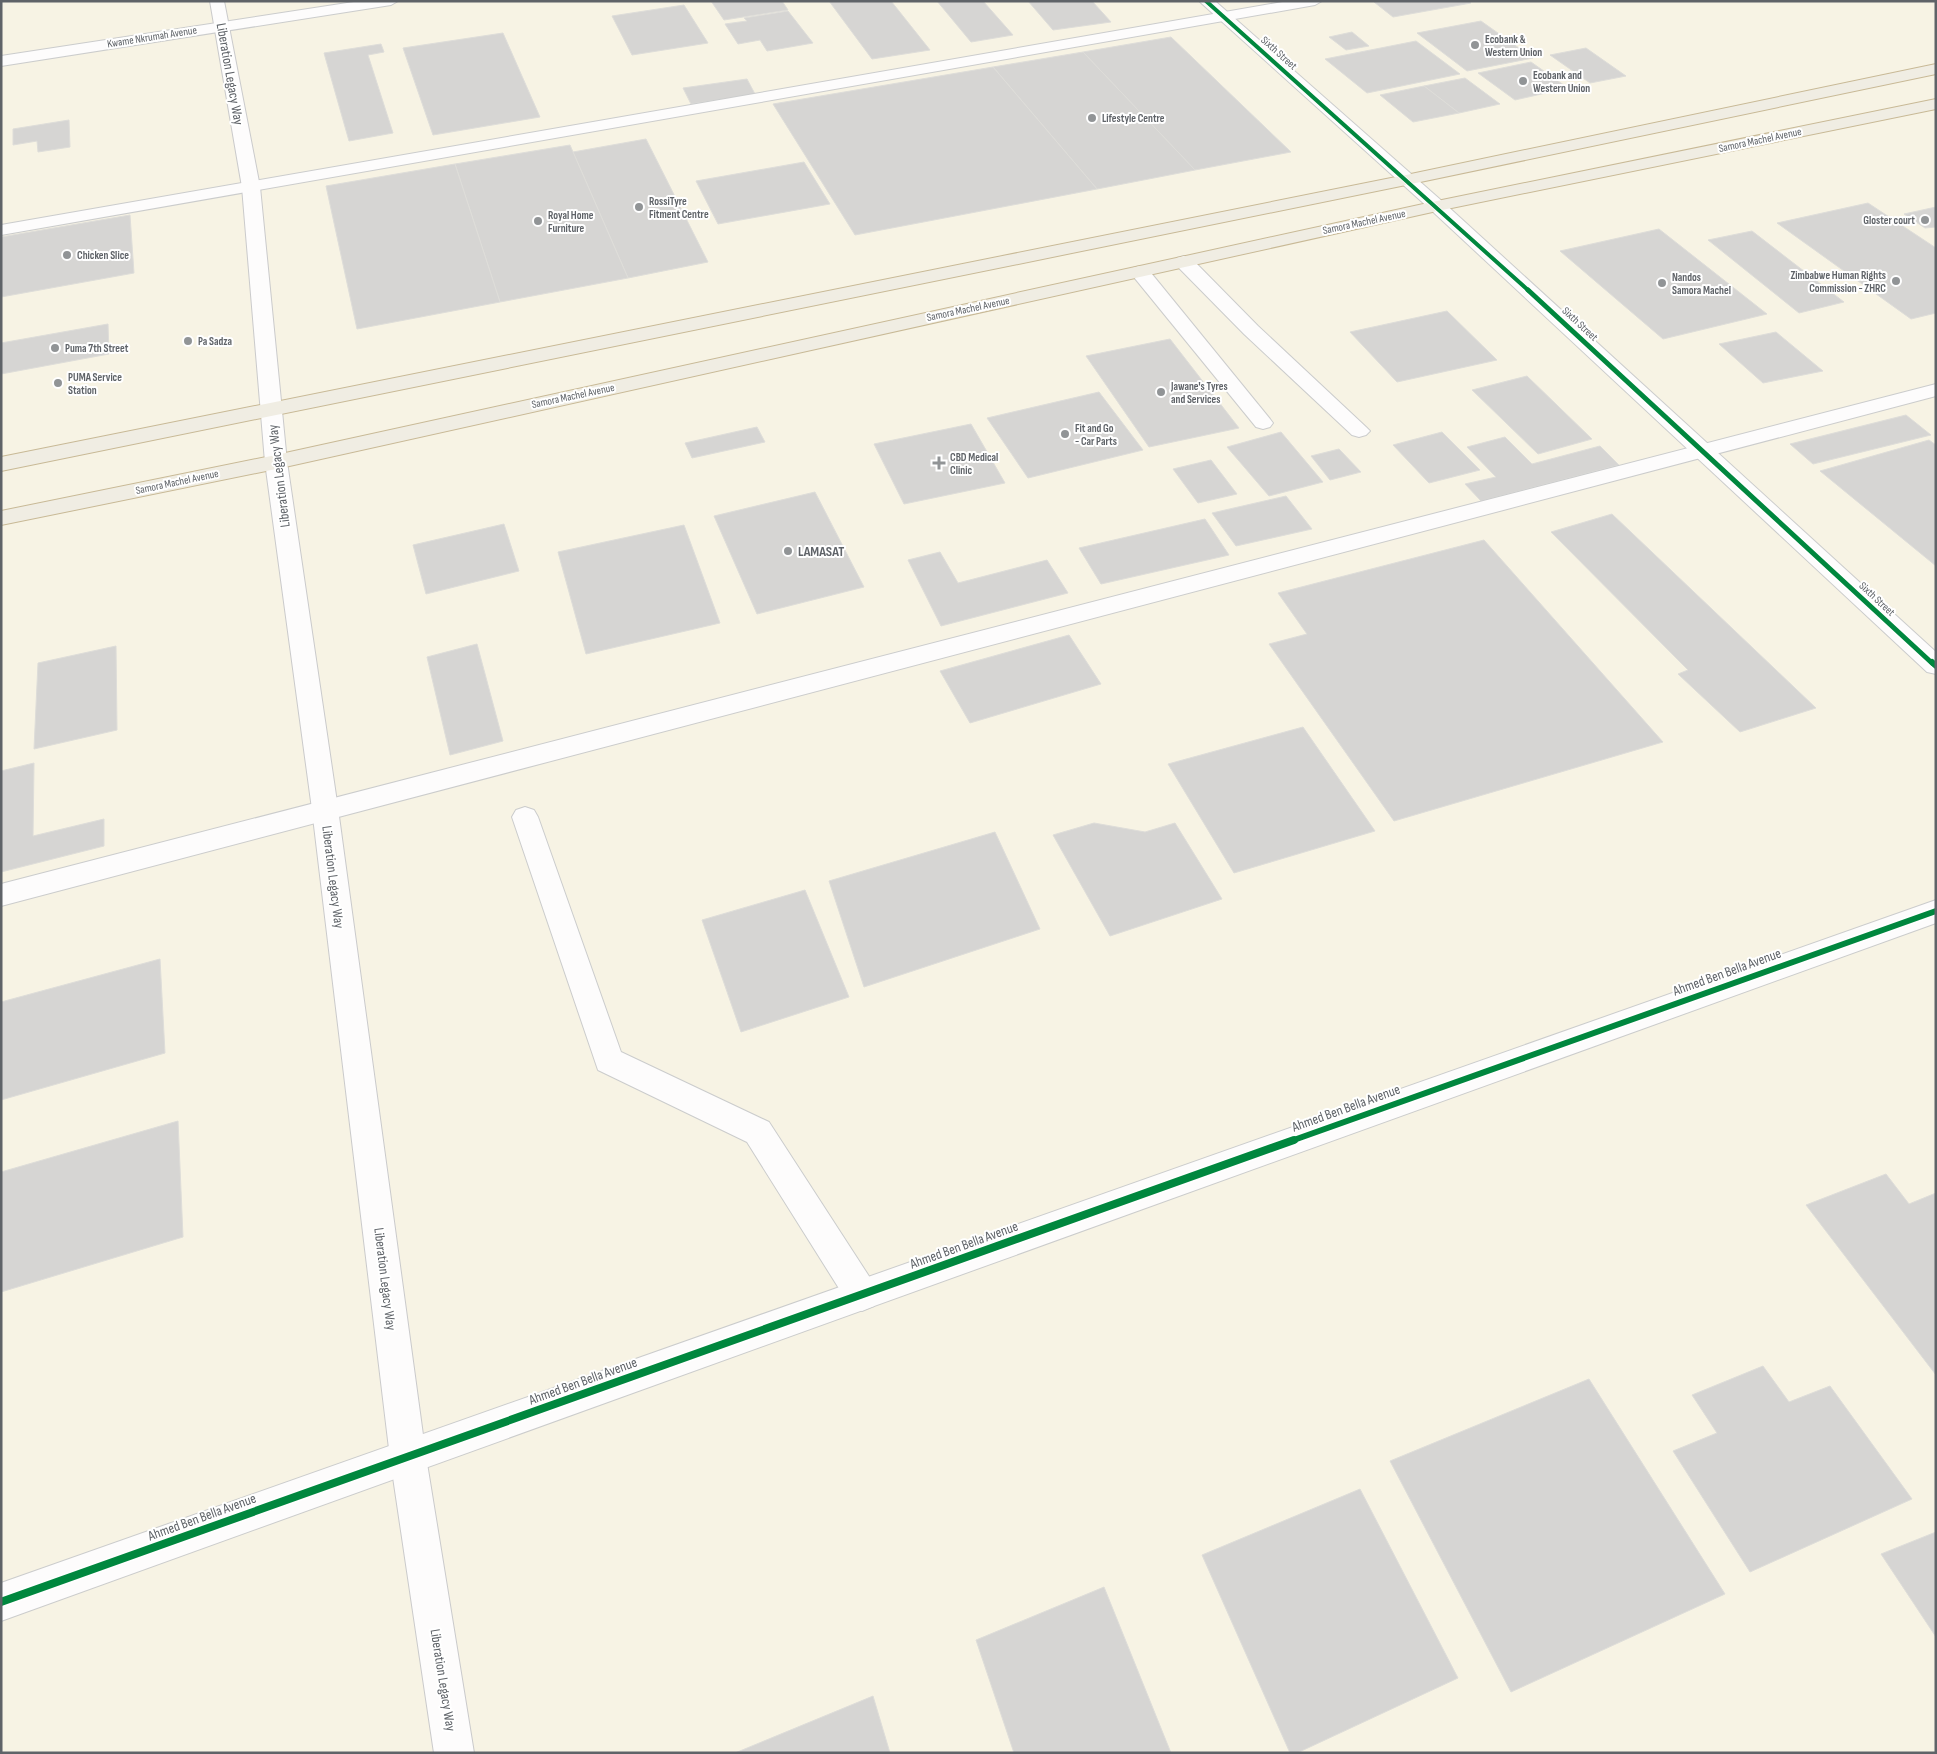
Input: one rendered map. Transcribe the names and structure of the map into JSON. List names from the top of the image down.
{
  "streets": {
    "highway": ["Samora Machel Avenue"],
    "street": [
      "Kwame Nkrumah Avenue",
      "Sixth Street",
      "Liberation Legacy Way",
      "Ahmed Ben Bella Avenue"
    ]
  },
  "crossings": [
    ["Kwame Nkrumah Avenue", "Liberation Legacy Way"],
    ["Sixth Street", "Samora Machel Avenue"],
    ["Liberation Legacy Way", "Samora Machel Avenue"],
    ["Liberation Legacy Way", "Ahmed Ben Bella Avenue"]
  ],
  "places": {
    "other": [
      "Ecobank & Western Union",
      "Ecobank and Western Union",
      "Lifestyle Centre",
      "RossiTyre Fitment Centre",
      "Gloster court",
      "Royal Home Furniture",
      "Chicken Slice",
      "Zimbabwe Human Rights Commission - ZHRC",
      "Nandos Samora Machel",
      "Pa Sadza",
      "Puma 7th Street",
      "PUMA Service Station",
      "Jawane's Tyres and Services",
      "Fit and Go - Car Parts",
      "LAMASAT"
    ],
    "health": ["CBD Medical Clinic"]
  }
}
